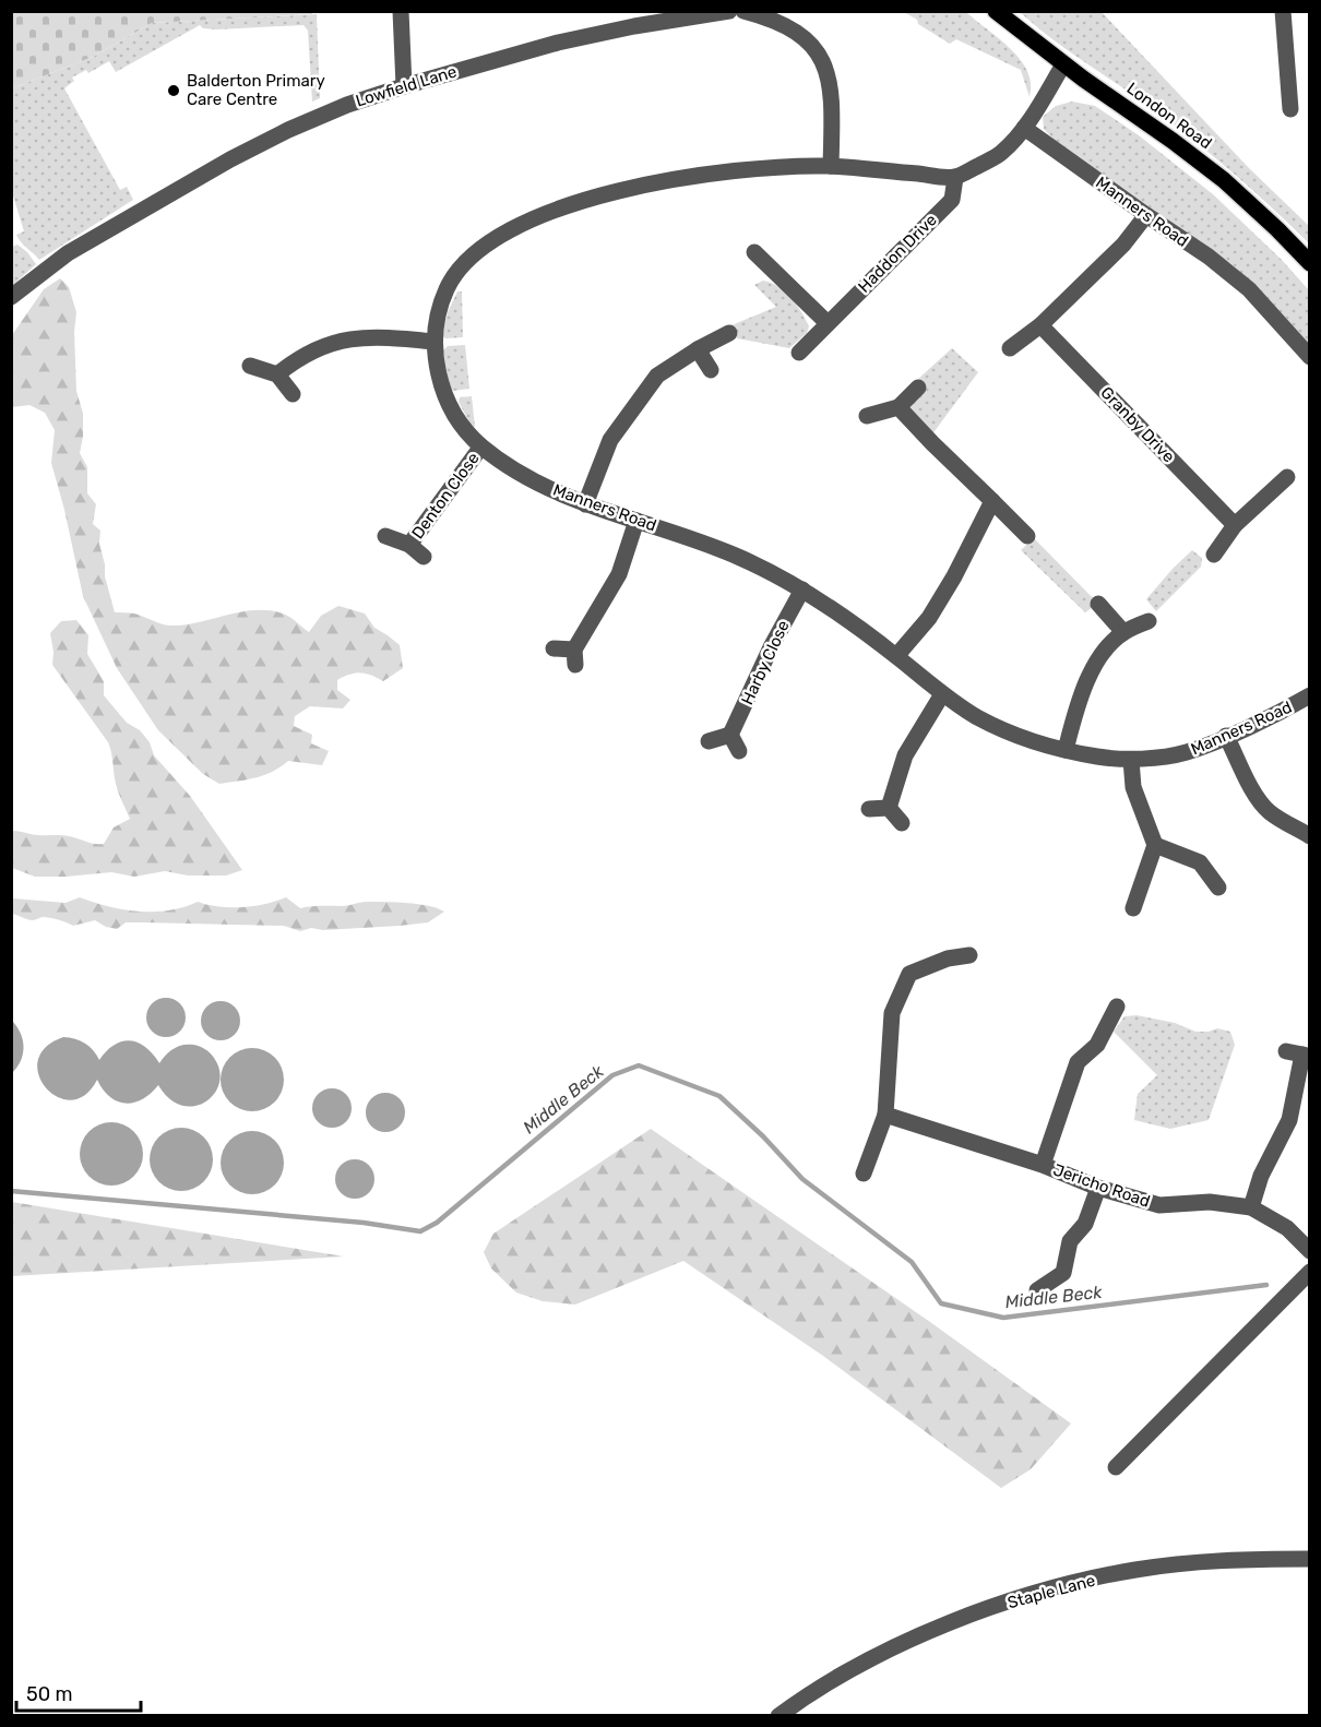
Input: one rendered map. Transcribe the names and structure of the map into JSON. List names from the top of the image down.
{
  "streets": {
    "main road": ["London Road"],
    "street": [
      "Lowfield Lane",
      "Manners Road",
      "Haddon Drive",
      "Granby Drive",
      "Denton Close",
      "Harby Close",
      "Jericho Road",
      "Staple Lane"
    ]
  },
  "crossings": [
    ["Manners Road", "Haddon Drive"],
    ["Manners Road", "Denton Close"],
    ["Manners Road", "Harby Close"]
  ],
  "water": ["Middle Beck"],
  "places": ["Balderton Primary Care Centre"],
  "scale_bar": "50 m"
}
